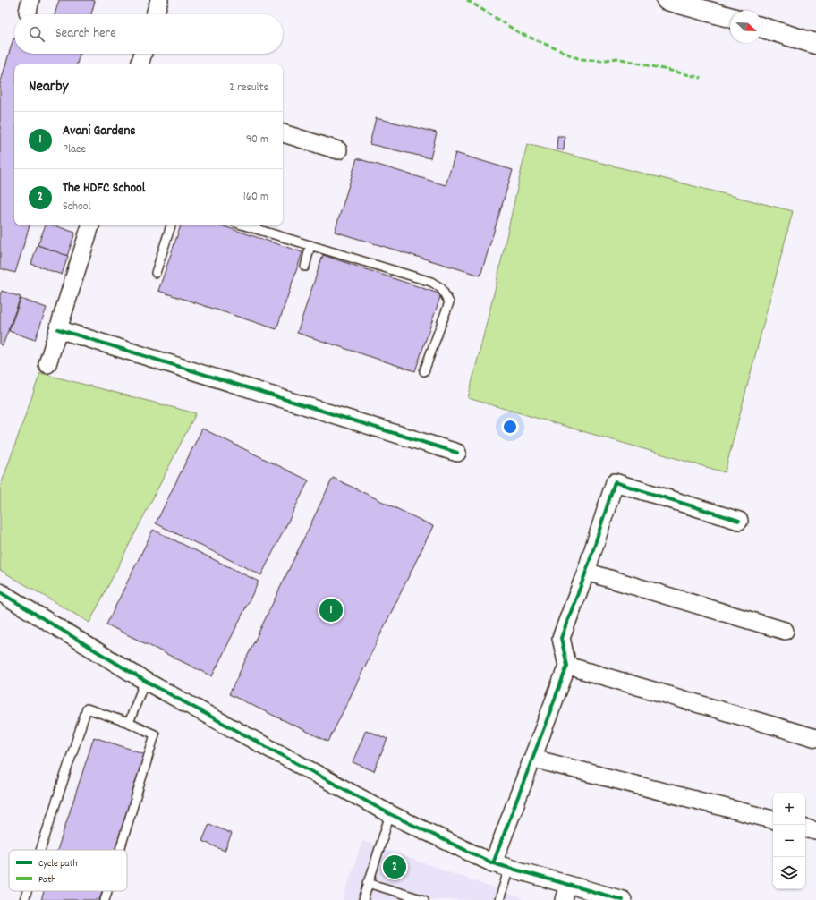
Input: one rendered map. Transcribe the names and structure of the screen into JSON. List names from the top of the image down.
{
  "legend": ["Cycle path", "Path"],
  "north": "bottom right",
  "page": {
    "search": "Search here",
    "heading": ["Nearby", "2 results"],
    "list": [
      {
        "mark": "1",
        "name": "Avani Gardens",
        "note": "Place",
        "value": "90 m"
      },
      {
        "mark": "2",
        "name": "The HDFC School",
        "note": "School",
        "value": "160 m"
      }
    ],
    "pins": ["1", "2"],
    "map_buttons": ["+", "−"]
  }
}
